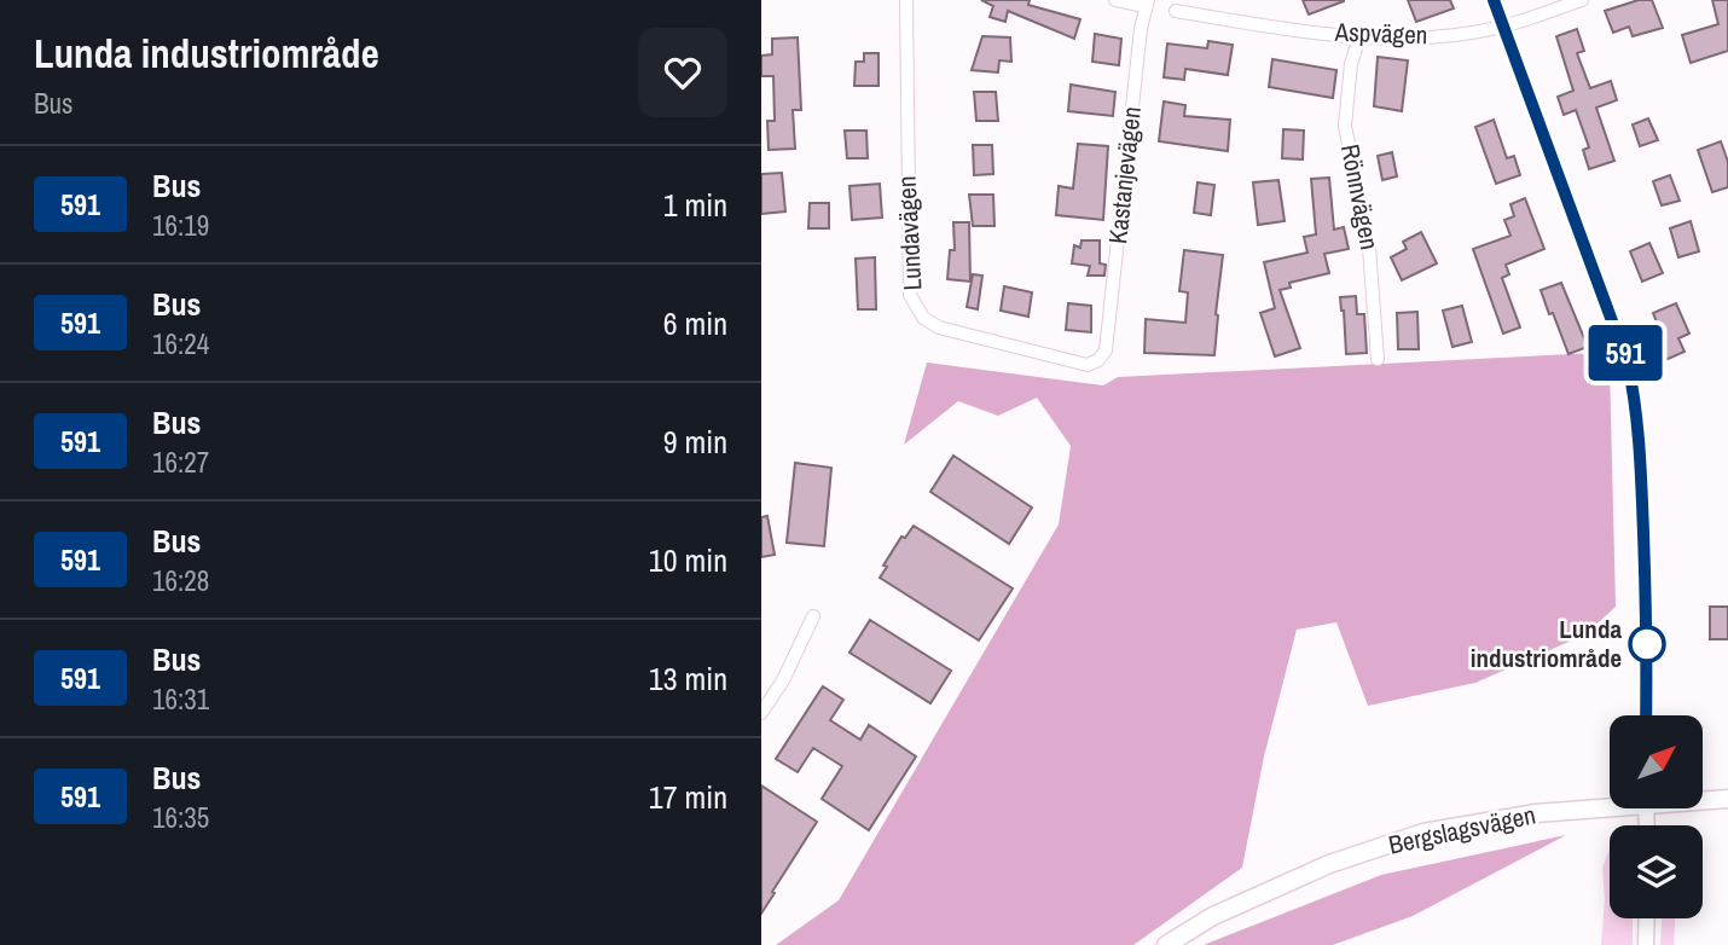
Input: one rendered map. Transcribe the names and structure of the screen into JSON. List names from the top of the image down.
{
  "streets": {
    "main road": ["Bergslagsvägen"],
    "street": [
      "Aspvägen",
      "Kastanjevägen",
      "Rönnvägen",
      "Lundavägen"
    ]
  },
  "crossings": [
    ["Aspvägen", "Rönnvägen"],
    ["Kastanjevägen", "Lundavägen"]
  ],
  "places": ["Lunda industriområde"],
  "lines": ["bus line 591"],
  "north": "top right",
  "page": {
    "heading": ["Lunda industriområde", "Bus"],
    "on_map": "591",
    "list": [
      {
        "mark": "591",
        "name": "Bus",
        "note": "16:19",
        "value": "1 min"
      },
      {
        "mark": "591",
        "name": "Bus",
        "note": "16:24",
        "value": "6 min"
      },
      {
        "mark": "591",
        "name": "Bus",
        "note": "16:27",
        "value": "9 min"
      },
      {
        "mark": "591",
        "name": "Bus",
        "note": "16:28",
        "value": "10 min"
      },
      {
        "mark": "591",
        "name": "Bus",
        "note": "16:31",
        "value": "13 min"
      },
      {
        "mark": "591",
        "name": "Bus",
        "note": "16:35",
        "value": "17 min"
      }
    ]
  }
}
